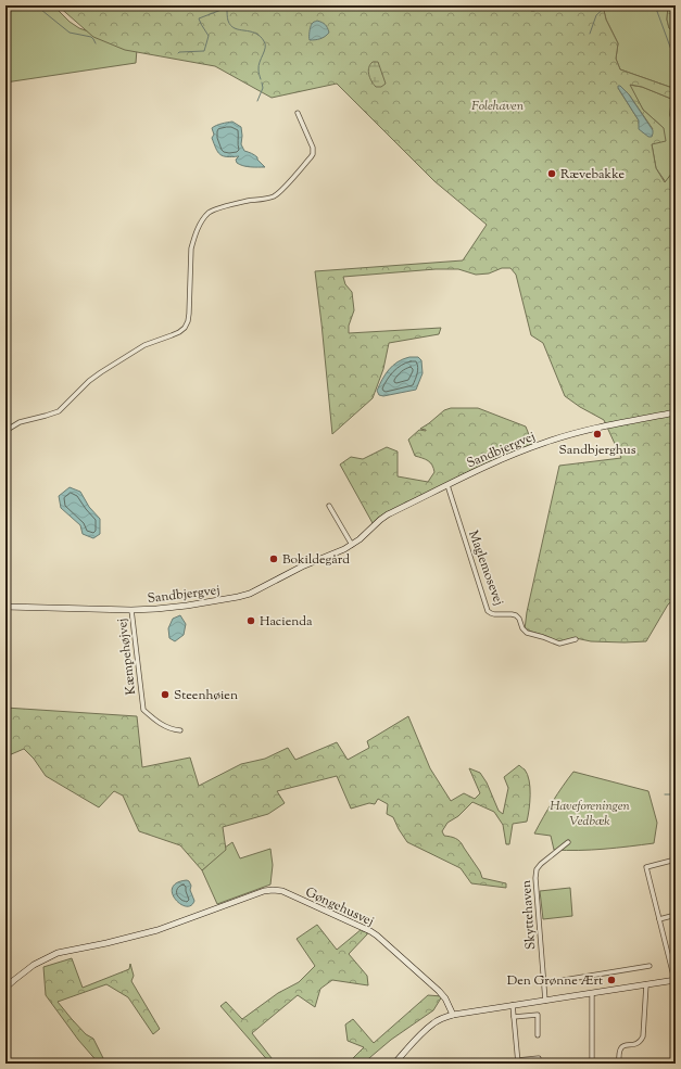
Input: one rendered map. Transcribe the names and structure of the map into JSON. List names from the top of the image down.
{
  "streets": {
    "street": [
      "Sandbjergvej",
      "Maglemosevej",
      "Kæmpehøjvej",
      "Gøngehusvej",
      "Skyttehaven"
    ]
  },
  "crossings": [
    ["Sandbjergvej", "Maglemosevej"],
    ["Sandbjergvej", "Kæmpehøjvej"]
  ],
  "parks": ["Folehaven", "Haveforeningen Vedbæk"],
  "places": [
    "Rævebakke",
    "Sandbjerghus",
    "Bokildegård",
    "Hacienda",
    "Steenhøien",
    "Den Grønne Ært"
  ]
}
